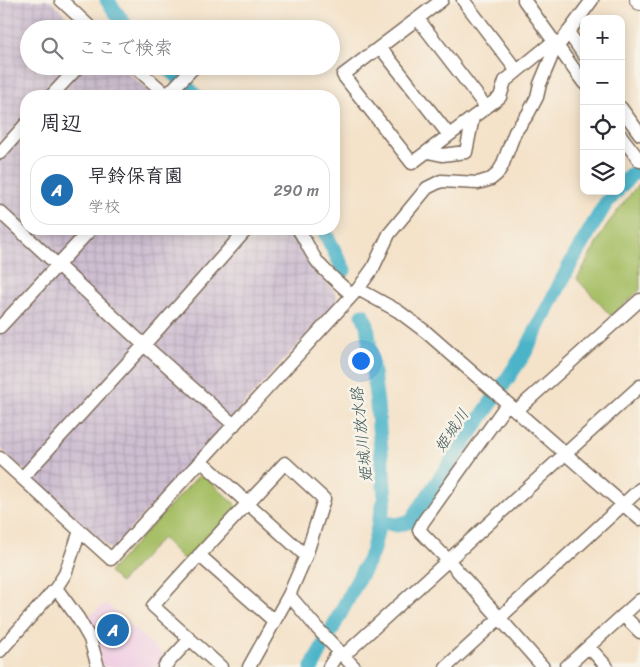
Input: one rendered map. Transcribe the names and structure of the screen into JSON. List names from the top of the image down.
{
  "water": ["姫城川", "姫城川放水路"],
  "page": {
    "map_buttons": ["+", "−"],
    "search": "ここで検索",
    "heading": "周辺",
    "list": [
      {
        "mark": "A",
        "name": "早鈴保育園",
        "note": "学校",
        "value": "290 m"
      }
    ],
    "pins": "A"
  }
}
